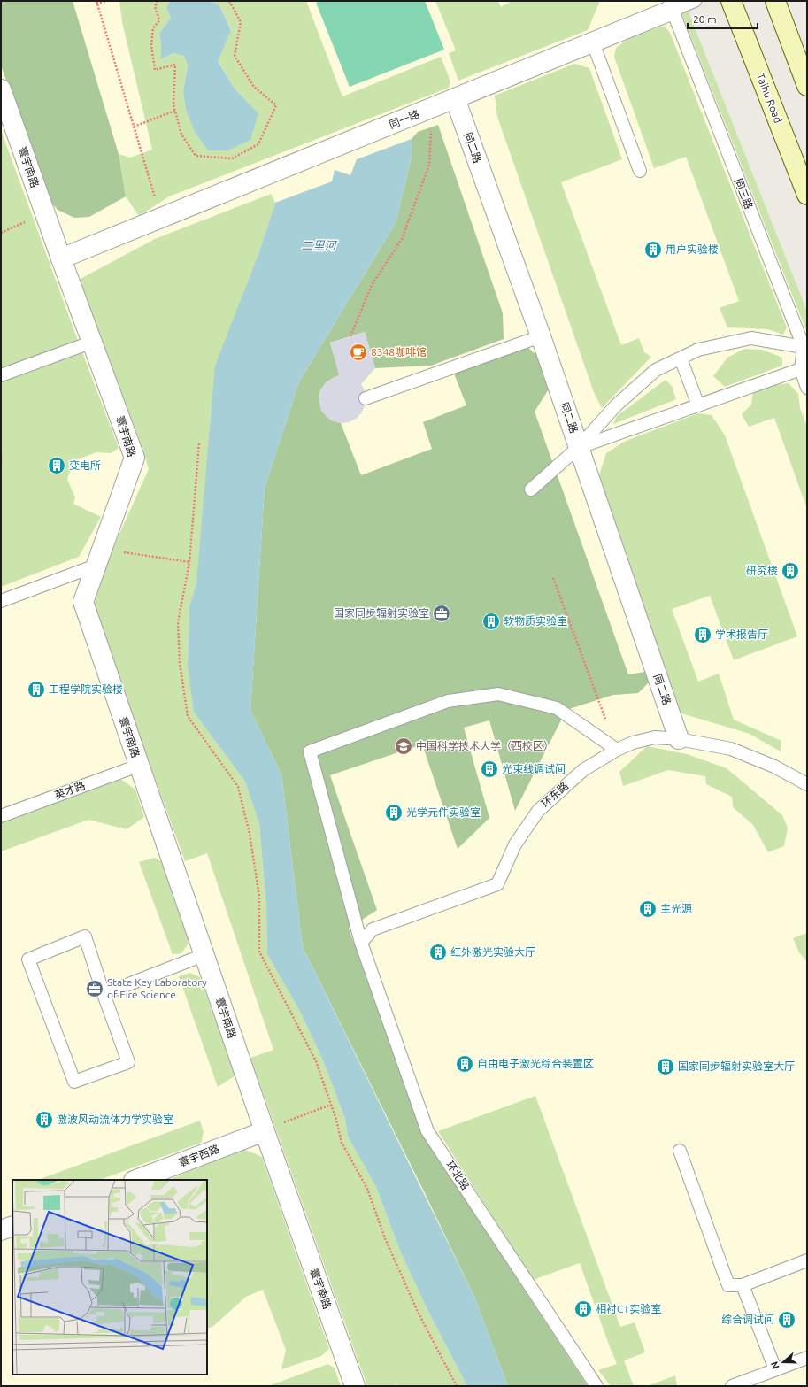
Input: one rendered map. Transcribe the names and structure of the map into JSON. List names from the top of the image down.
{
  "streets": {
    "main road": ["Taihu Road"],
    "street": [
      "同一路",
      "同二路",
      "寰宇南路",
      "寰宇西路"
    ],
    "lane": [
      "同三路",
      "英才路",
      "环东路",
      "环北路"
    ]
  },
  "crossings": [
    ["同一路", "同二路"],
    ["同一路", "寰宇南路"],
    ["同一路", "同三路"],
    ["同二路", "环东路"],
    ["寰宇南路", "英才路"],
    ["寰宇南路", "寰宇西路"],
    ["环东路", "环北路"]
  ],
  "water": ["二里河"],
  "places": {
    "building": [
      "用户实验楼",
      "变电所",
      "研究楼",
      "软物质实验室",
      "学术报告厅",
      "工程学院实验楼",
      "光束线调试间",
      "光学元件实验室",
      "主光源",
      "红外激光实验大厅",
      "自由电子激光综合装置区",
      "国家同步辐射实验室大厅",
      "激波风动流体力学实验室",
      "相衬CT实验室",
      "综合调试间"
    ],
    "cafe": ["8348咖啡馆"],
    "office": ["国家同步辐射实验室", "State Key Laboratory of Fire Science"],
    "school or university": ["中国科学技术大学（西校区）"]
  },
  "scale_bar": "20 m",
  "north": "left"
}
